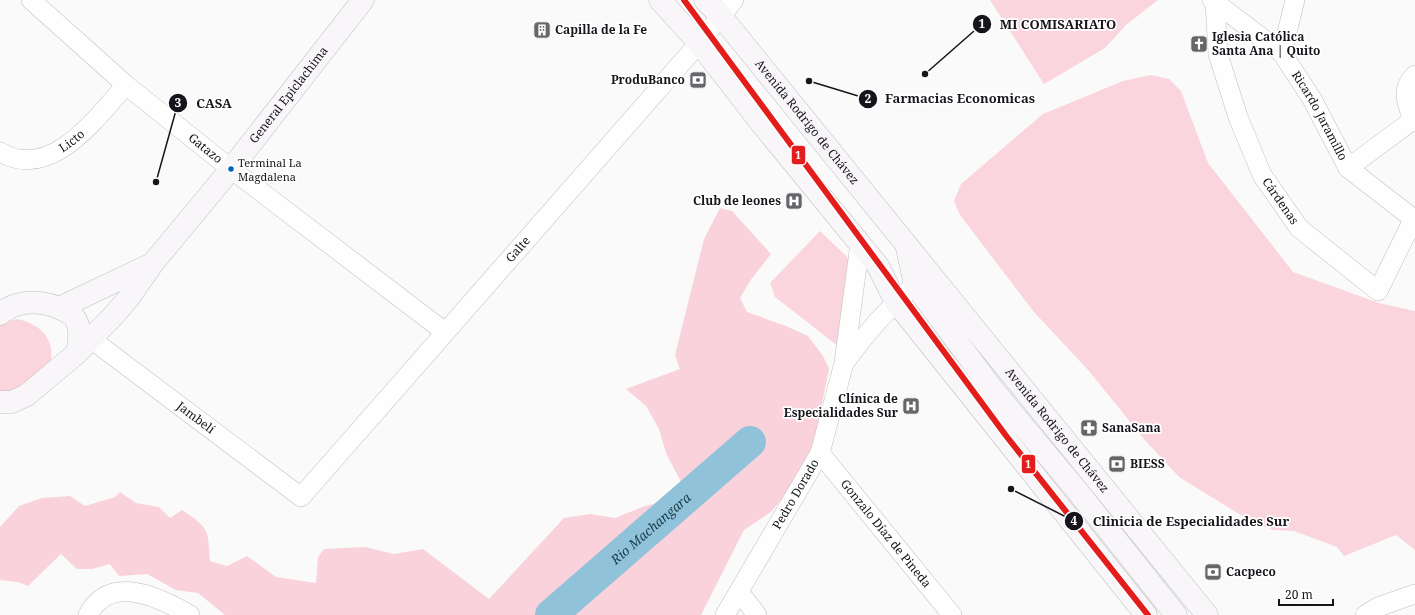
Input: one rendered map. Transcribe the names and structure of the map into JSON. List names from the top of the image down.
{
  "streets": {
    "street": [
      "General Epiclachima",
      "Ricardo Jaramillo",
      "Avenida Rodrigo de Chávez",
      "Licto",
      "Gatazo",
      "Cárdenas",
      "Galte",
      "Jambelí",
      "Pedro Dorado",
      "Gonzalo Díaz de Pineda"
    ]
  },
  "crossings": [
    ["General Epiclachima", "Gatazo"],
    ["General Epiclachima", "Jambelí"],
    ["Ricardo Jaramillo", "Cárdenas"],
    ["Avenida Rodrigo de Chávez", "Galte"],
    ["Avenida Rodrigo de Chávez", "Pedro Dorado"],
    ["Licto", "Gatazo"],
    ["Gatazo", "Galte"],
    ["Galte", "Jambelí"],
    ["Pedro Dorado", "Gonzalo Díaz de Pineda"]
  ],
  "water": ["Rio Machangara"],
  "places": {
    "building": ["Capilla de la Fe"],
    "church": ["Iglesia Católica Santa Ana | Quito"],
    "other": [
      "MI COMISARIATO",
      "Farmacias Economicas",
      "Terminal La Magdalena",
      "CASA",
      "Clinicia de Especialidades Sur"
    ],
    "bank": ["ProduBanco", "BIESS", "Cacpeco"],
    "hospital": ["Club de leones", "Clínica de Especialidades Sur"],
    "pharmacy": ["SanaSana"]
  },
  "lines": ["transit line 1"],
  "scale_bar": "20 m"
}
